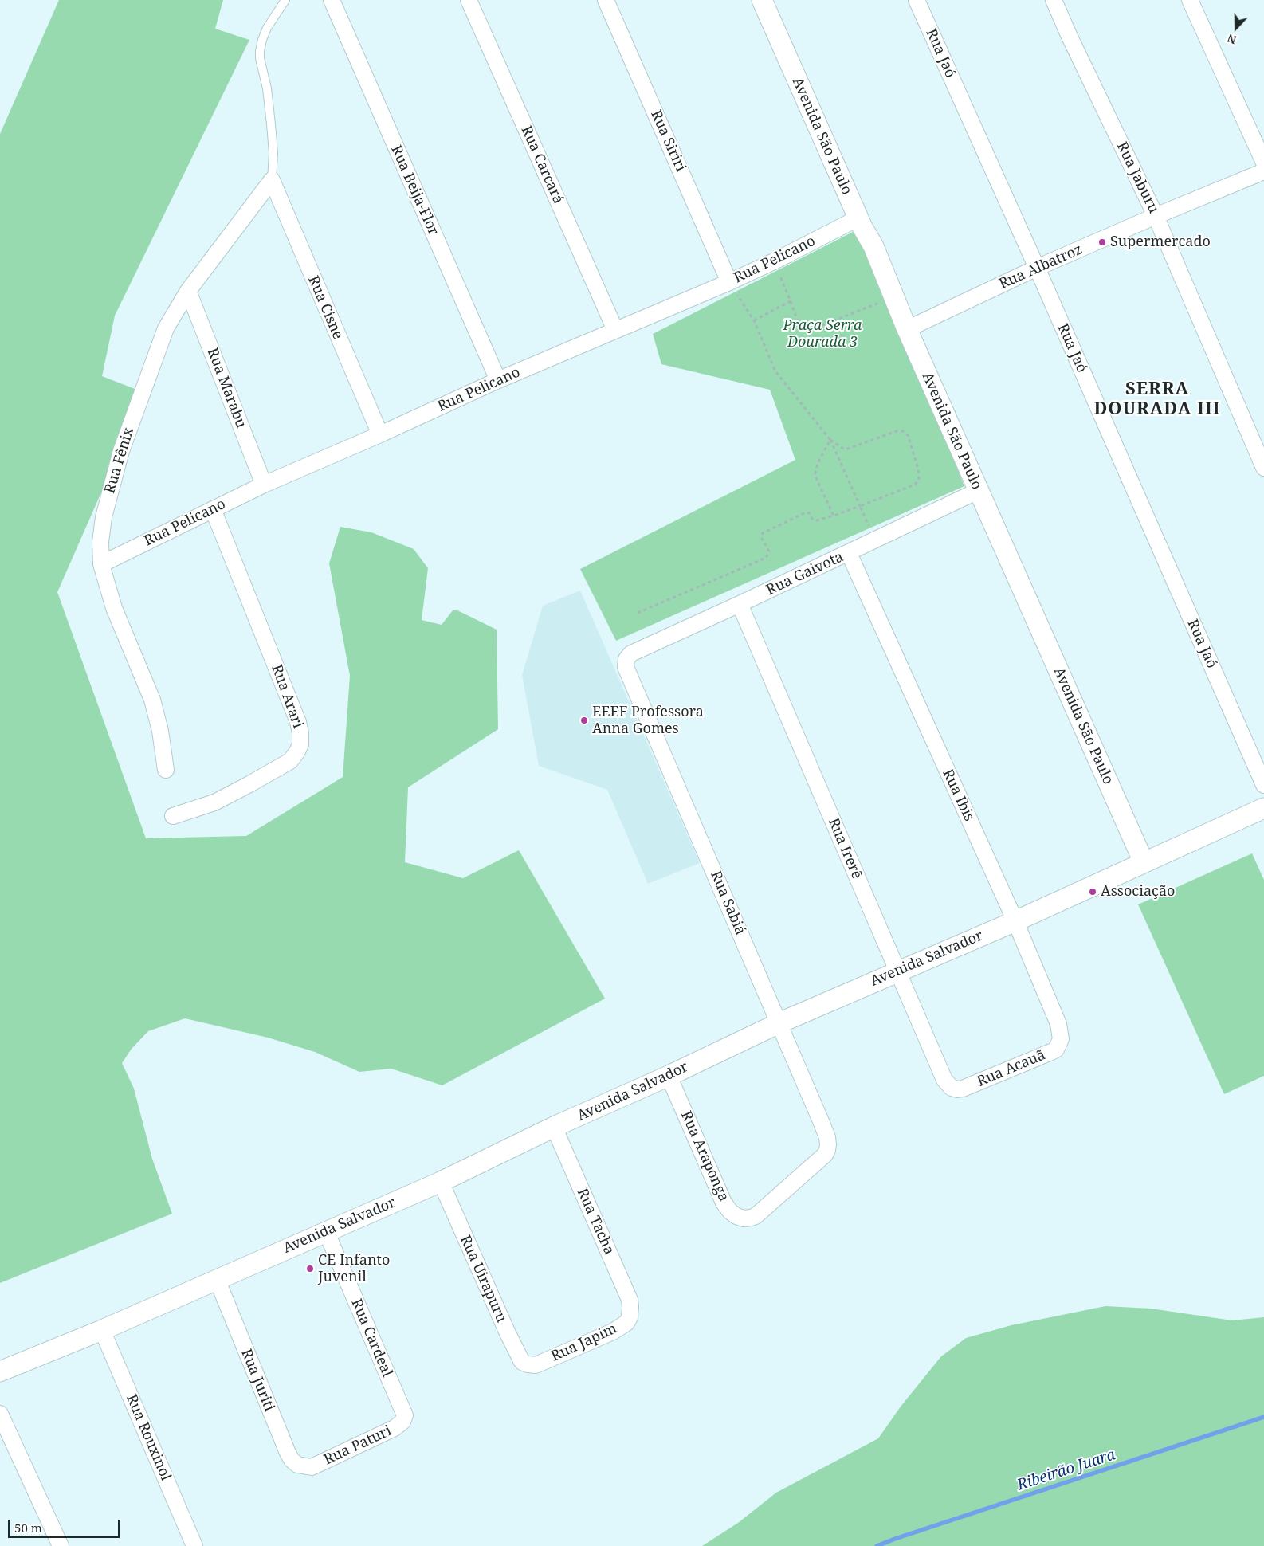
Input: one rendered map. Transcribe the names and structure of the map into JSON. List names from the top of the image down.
{
  "streets": {
    "street": [
      "Rua Jaó",
      "Avenida São Paulo",
      "Rua Siriri",
      "Rua Carcará",
      "Rua Jaburu",
      "Rua Beija-Flor",
      "Rua Pelicano",
      "Rua Albatroz",
      "Rua Cisne",
      "Rua Marabu",
      "Rua Fênix",
      "Rua Gaivota",
      "Rua Arari",
      "Rua Ibis",
      "Rua Irerê",
      "Rua Sabiá",
      "Avenida Salvador",
      "Rua Acauã",
      "Rua Araponga",
      "Rua Tacha",
      "Rua Uirapuru",
      "Rua Cardeal",
      "Rua Japim",
      "Rua Juriti",
      "Rua Rouxinol",
      "Rua Paturi"
    ]
  },
  "crossings": [
    ["Rua Jaó", "Rua Albatroz"],
    ["Avenida São Paulo", "Rua Pelicano"],
    ["Avenida São Paulo", "Rua Albatroz"],
    ["Avenida São Paulo", "Rua Gaivota"],
    ["Avenida São Paulo", "Avenida Salvador"],
    ["Rua Siriri", "Rua Pelicano"],
    ["Rua Carcará", "Rua Pelicano"],
    ["Rua Jaburu", "Rua Albatroz"],
    ["Rua Beija-Flor", "Rua Pelicano"],
    ["Rua Pelicano", "Rua Cisne"],
    ["Rua Pelicano", "Rua Marabu"],
    ["Rua Pelicano", "Rua Fênix"],
    ["Rua Pelicano", "Rua Arari"],
    ["Rua Cisne", "Rua Fênix"],
    ["Rua Marabu", "Rua Fênix"],
    ["Rua Gaivota", "Rua Ibis"],
    ["Rua Gaivota", "Rua Irerê"],
    ["Rua Gaivota", "Rua Sabiá"],
    ["Rua Ibis", "Avenida Salvador"],
    ["Rua Ibis", "Rua Acauã"],
    ["Rua Irerê", "Avenida Salvador"],
    ["Rua Irerê", "Rua Acauã"],
    ["Rua Sabiá", "Avenida Salvador"],
    ["Rua Sabiá", "Rua Araponga"],
    ["Avenida Salvador", "Rua Araponga"],
    ["Avenida Salvador", "Rua Tacha"],
    ["Avenida Salvador", "Rua Uirapuru"],
    ["Avenida Salvador", "Rua Cardeal"],
    ["Avenida Salvador", "Rua Juriti"],
    ["Avenida Salvador", "Rua Rouxinol"],
    ["Rua Tacha", "Rua Japim"],
    ["Rua Uirapuru", "Rua Japim"],
    ["Rua Cardeal", "Rua Paturi"],
    ["Rua Juriti", "Rua Paturi"]
  ],
  "districts": ["SERRA DOURADA III"],
  "water": ["Ribeirão Juara"],
  "parks": ["Praça Serra Dourada 3"],
  "places": [
    "Supermercado",
    "EEEF Professora Anna Gomes",
    "Associação",
    "CE Infanto Juvenil"
  ],
  "scale_bar": "50 m",
  "north": "bottom"
}
